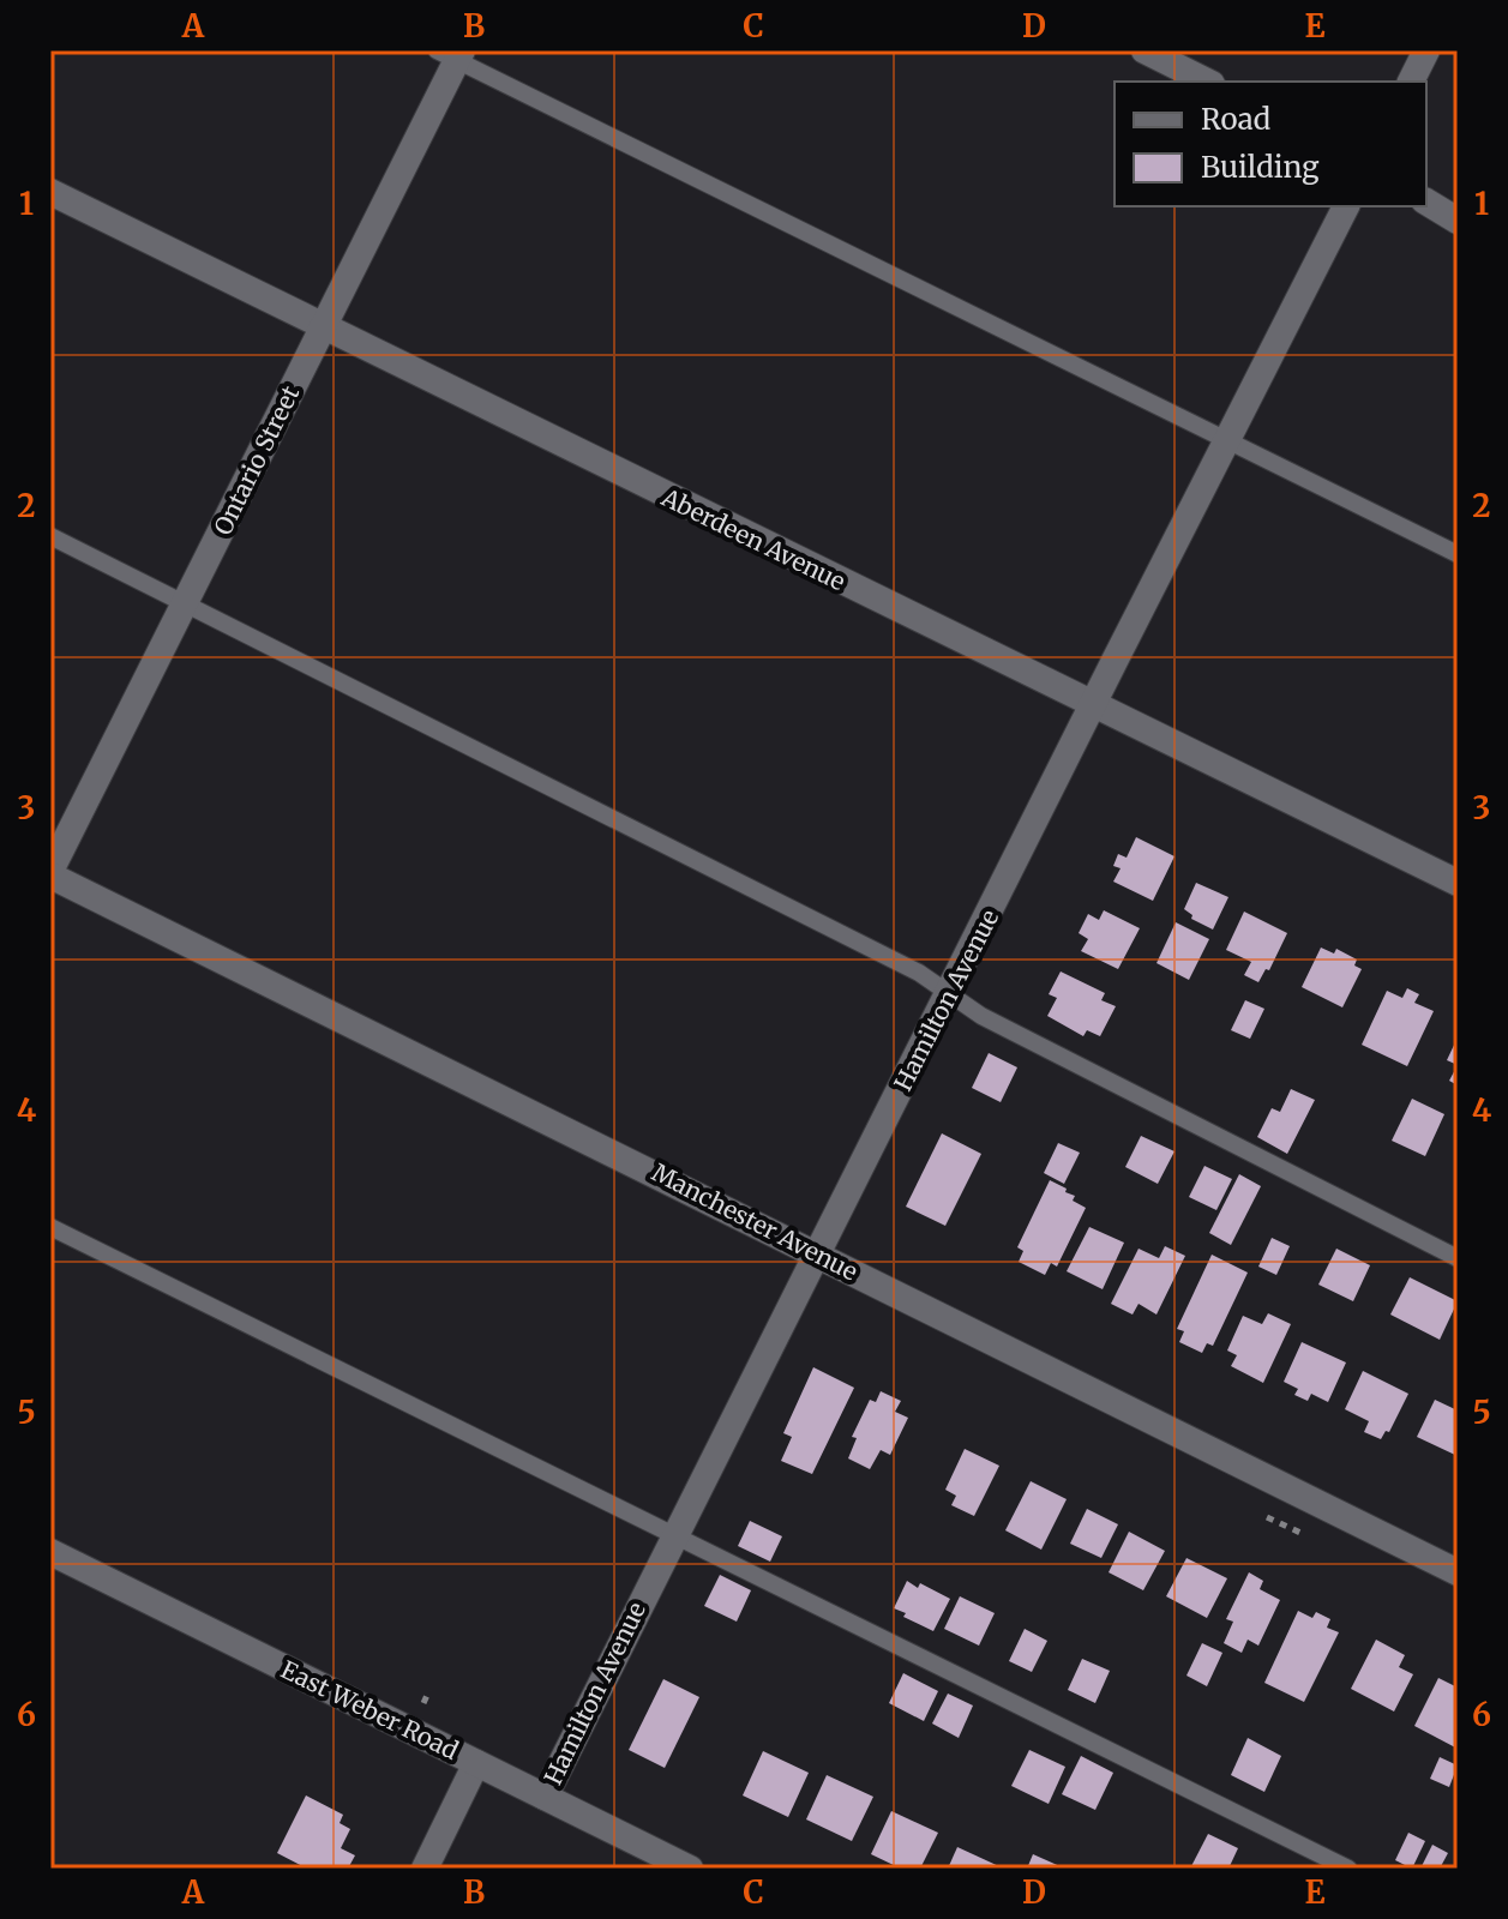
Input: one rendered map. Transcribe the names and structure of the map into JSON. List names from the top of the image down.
{
  "streets": {
    "street": [
      "Ontario Street",
      "Aberdeen Avenue",
      "Hamilton Avenue",
      "Manchester Avenue",
      "East Weber Road"
    ]
  },
  "crossings": [
    ["Ontario Street", "Aberdeen Avenue"],
    ["Ontario Street", "Manchester Avenue"],
    ["Aberdeen Avenue", "Hamilton Avenue"],
    ["Hamilton Avenue", "Manchester Avenue"],
    ["Hamilton Avenue", "East Weber Road"]
  ],
  "legend": ["Road", "Building"],
  "grid": {
    "columns": [
      "A",
      "B",
      "C",
      "D",
      "E"
    ],
    "rows": [
      "1",
      "2",
      "3",
      "4",
      "5",
      "6"
    ]
  }
}
